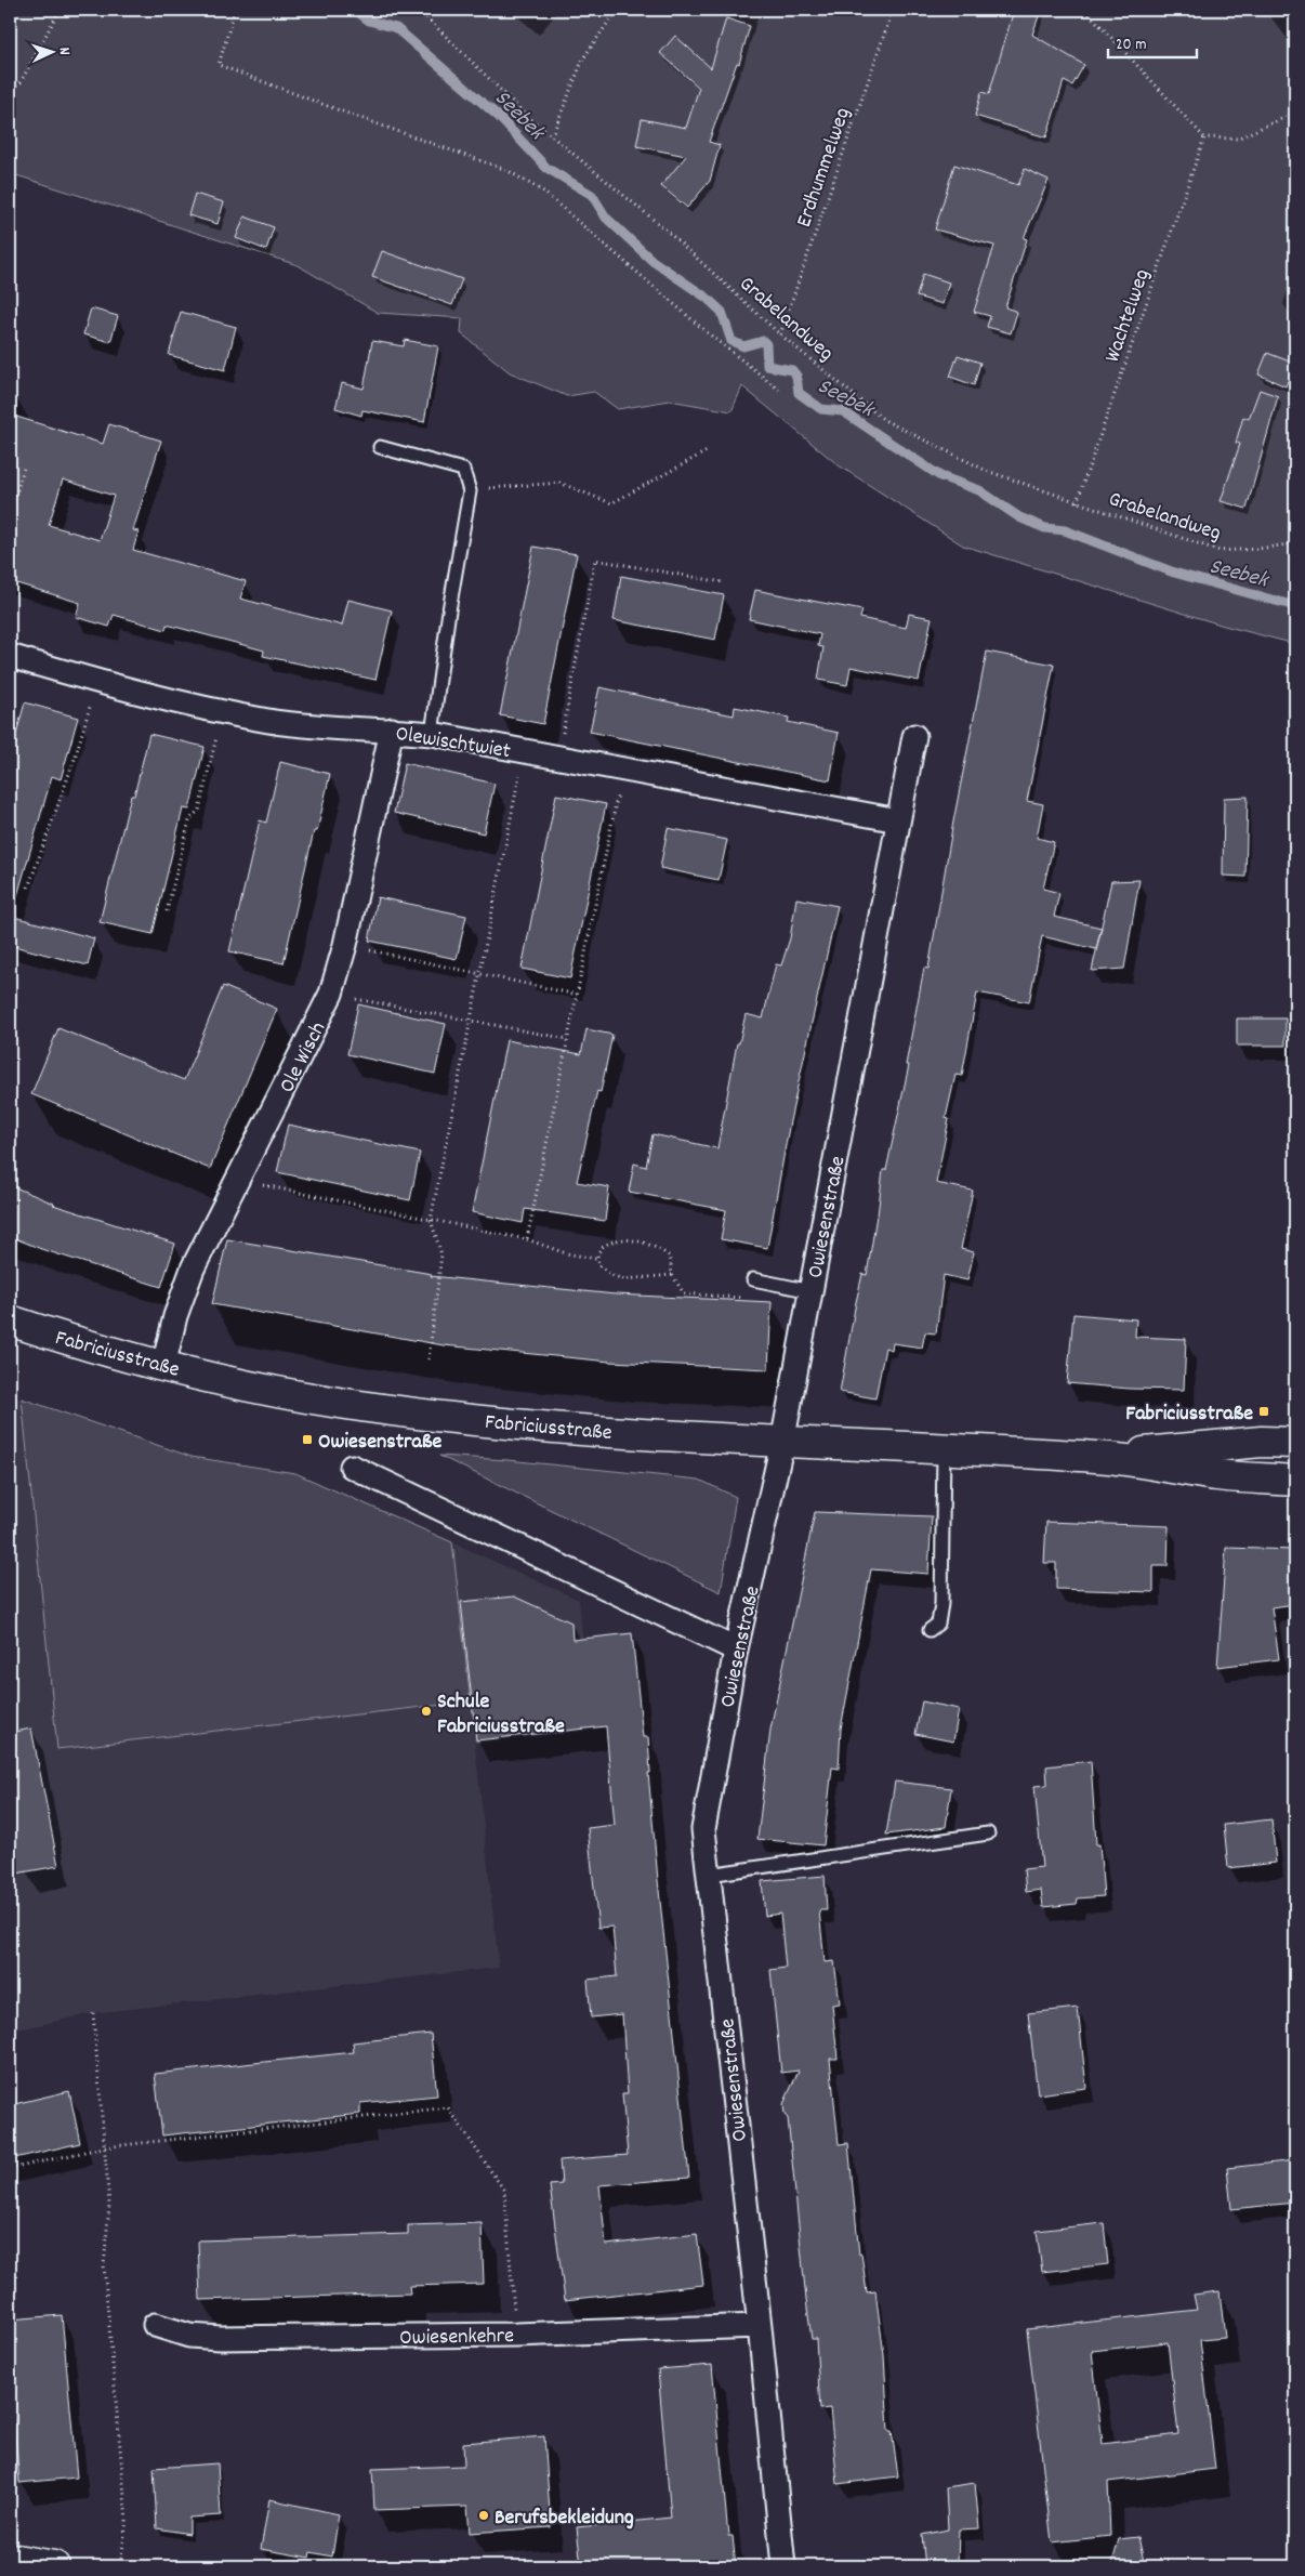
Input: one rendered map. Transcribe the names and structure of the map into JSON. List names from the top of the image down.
{
  "streets": {
    "street": [
      "Olewischtwiet",
      "Ole Wisch",
      "Owiesenstraße",
      "Fabriciusstraße",
      "Owiesenkehre"
    ],
    "path": ["Erdhummelweg", "Wachtelweg", "Grabelandweg"]
  },
  "crossings": [
    ["Erdhummelweg", "Grabelandweg"],
    ["Wachtelweg", "Grabelandweg"],
    ["Olewischtwiet", "Ole Wisch"],
    ["Olewischtwiet", "Owiesenstraße"],
    ["Ole Wisch", "Fabriciusstraße"],
    ["Owiesenstraße", "Fabriciusstraße"],
    ["Owiesenstraße", "Owiesenkehre"]
  ],
  "water": ["Seebek"],
  "places": {
    "transit": ["Fabriciusstraße", "Owiesenstraße"],
    "other": ["Schule Fabriciusstraße", "Berufsbekleidung"]
  },
  "scale_bar": "20 m",
  "north": "right"
}
